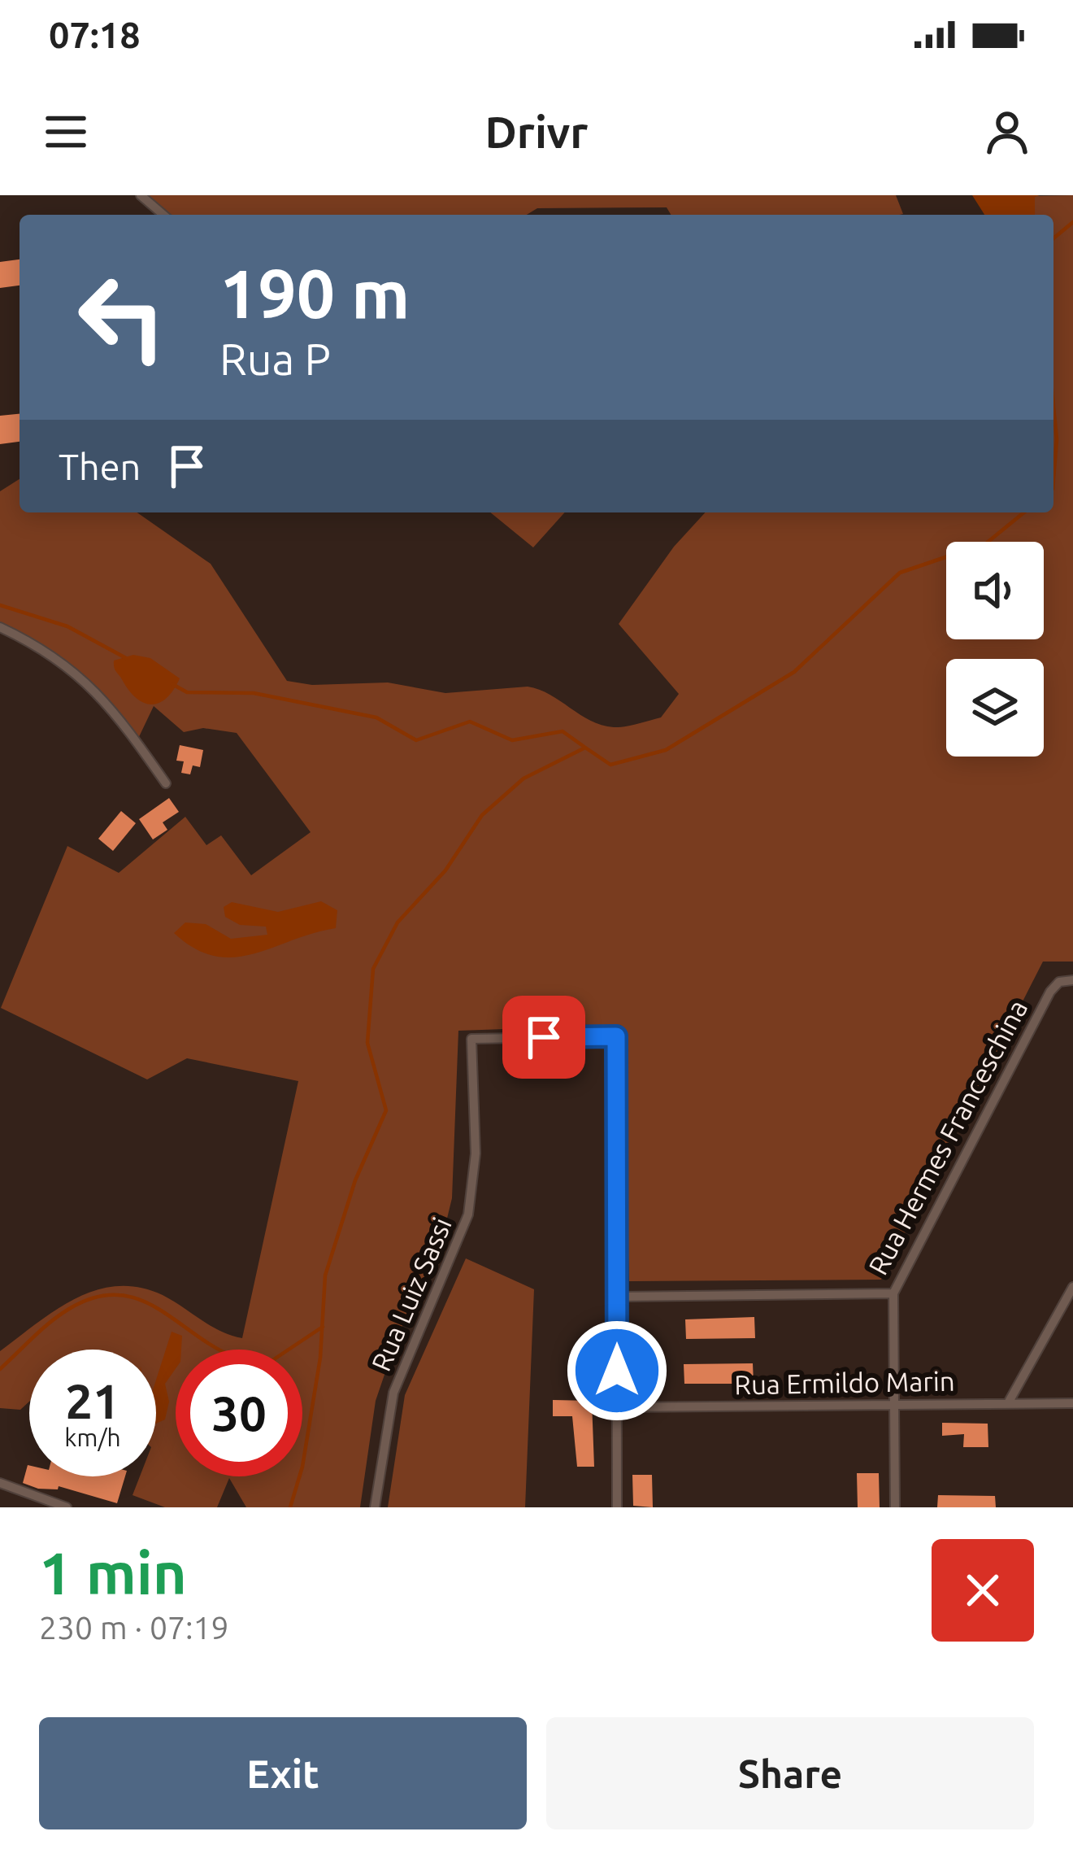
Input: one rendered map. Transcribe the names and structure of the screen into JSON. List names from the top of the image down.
{
  "streets": {
    "street": ["Rua Hermes Franceschina", "Rua Luiz Sassi", "Rua Ermildo Marin"]
  },
  "crossings": [
    ["Rua Hermes Franceschina", "Rua Luiz Sassi"]
  ],
  "page": {
    "status": "07:18",
    "header": "Drivr",
    "turn": ["190 m", "Rua P"],
    "then": "Then",
    "speed": "21 km/h",
    "limit": "30",
    "heading": ["1 min", "230 m · 07:19"],
    "buttons": ["Exit", "Share"]
  }
}
